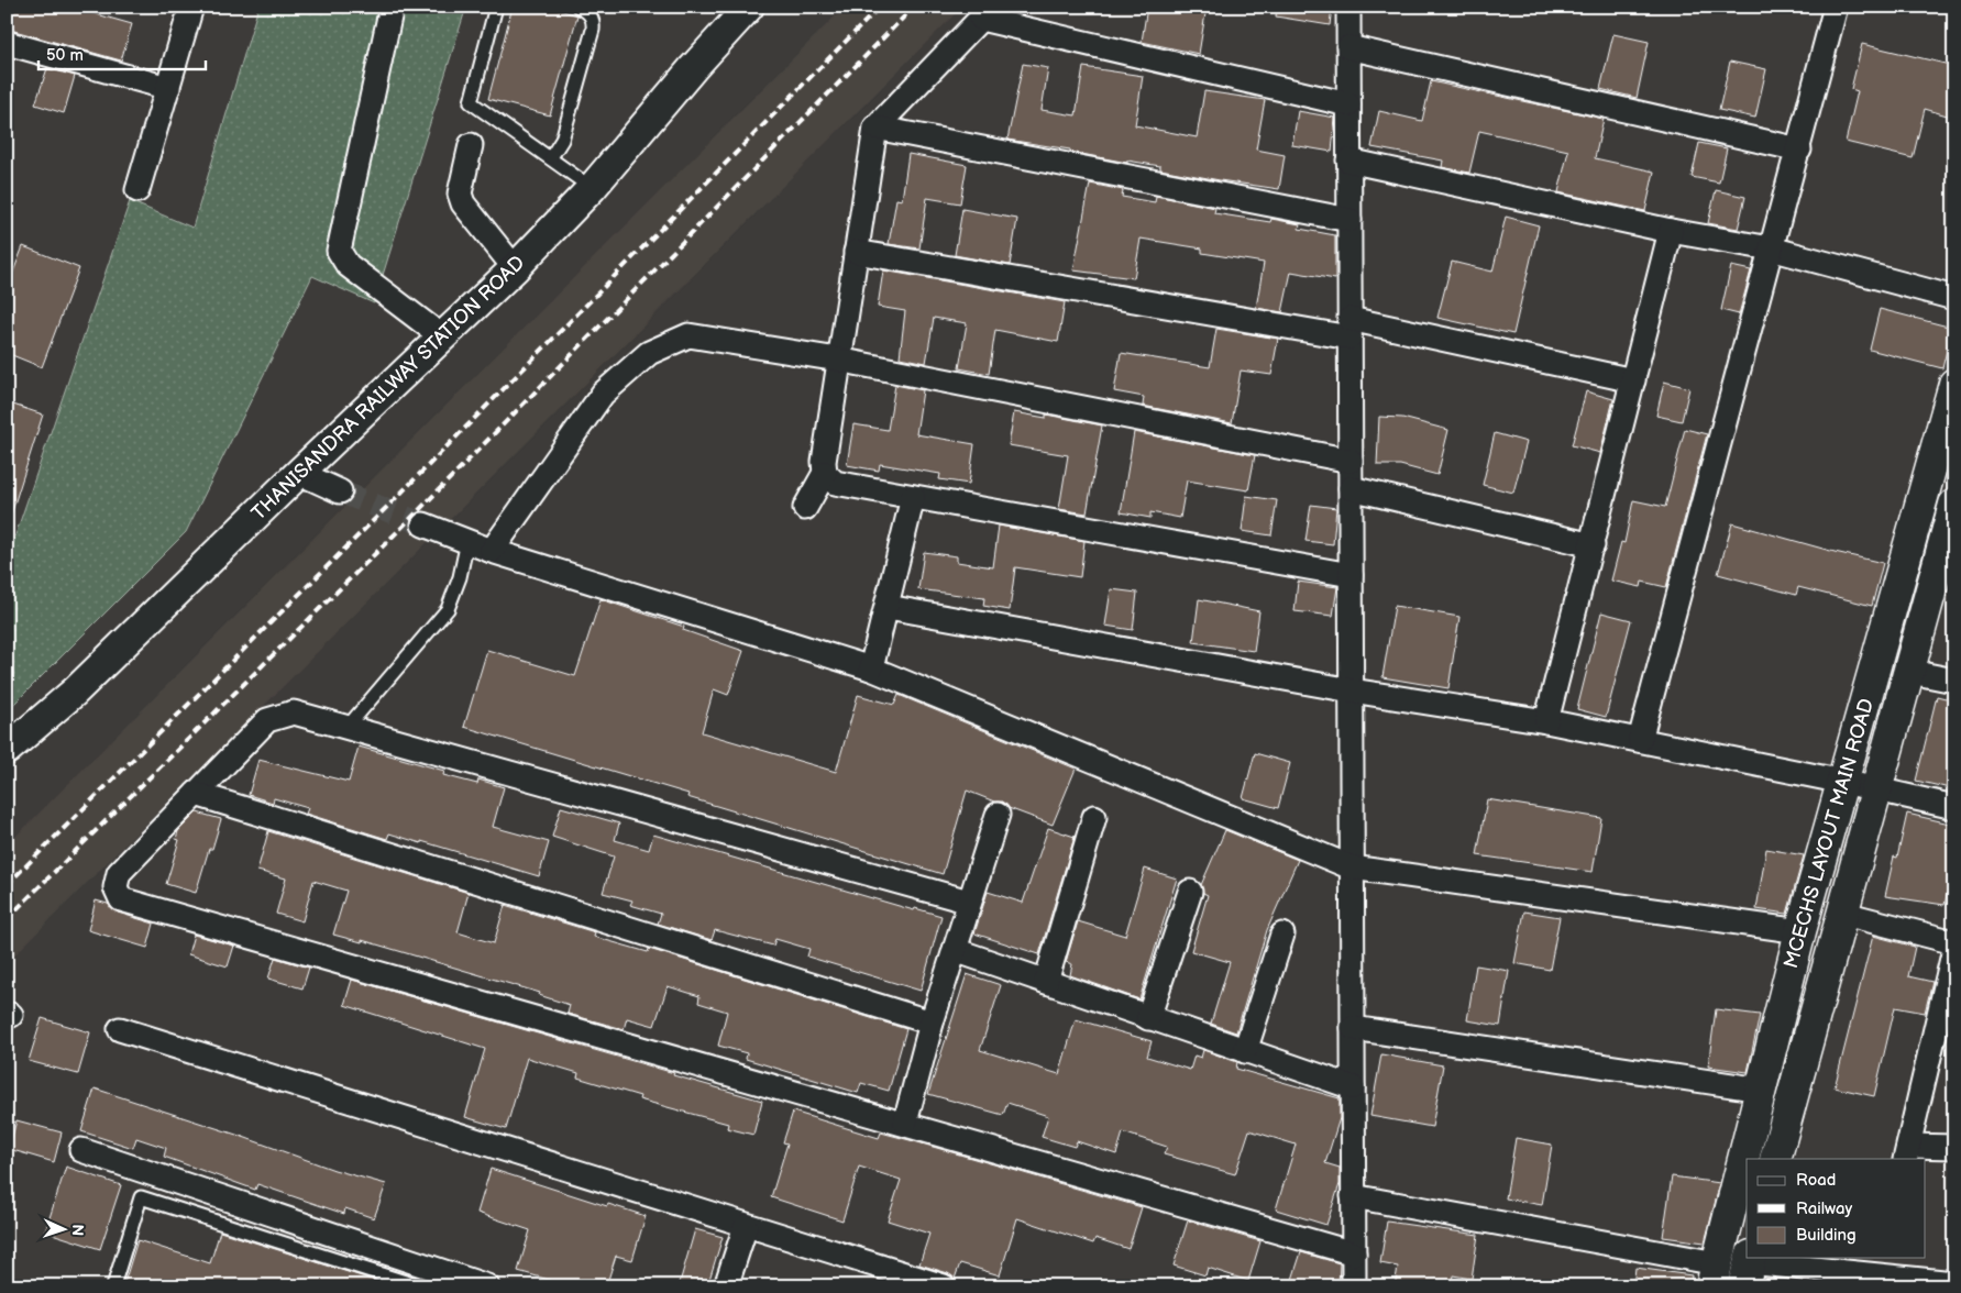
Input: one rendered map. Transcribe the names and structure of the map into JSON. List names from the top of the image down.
{
  "streets": {
    "main road": ["MCECHS LAYOUT MAIN ROAD"],
    "street": ["THANISANDRA RAILWAY STATION ROAD"]
  },
  "legend": ["Road", "Railway", "Building"],
  "scale_bar": "50 m",
  "north": "right"
}
